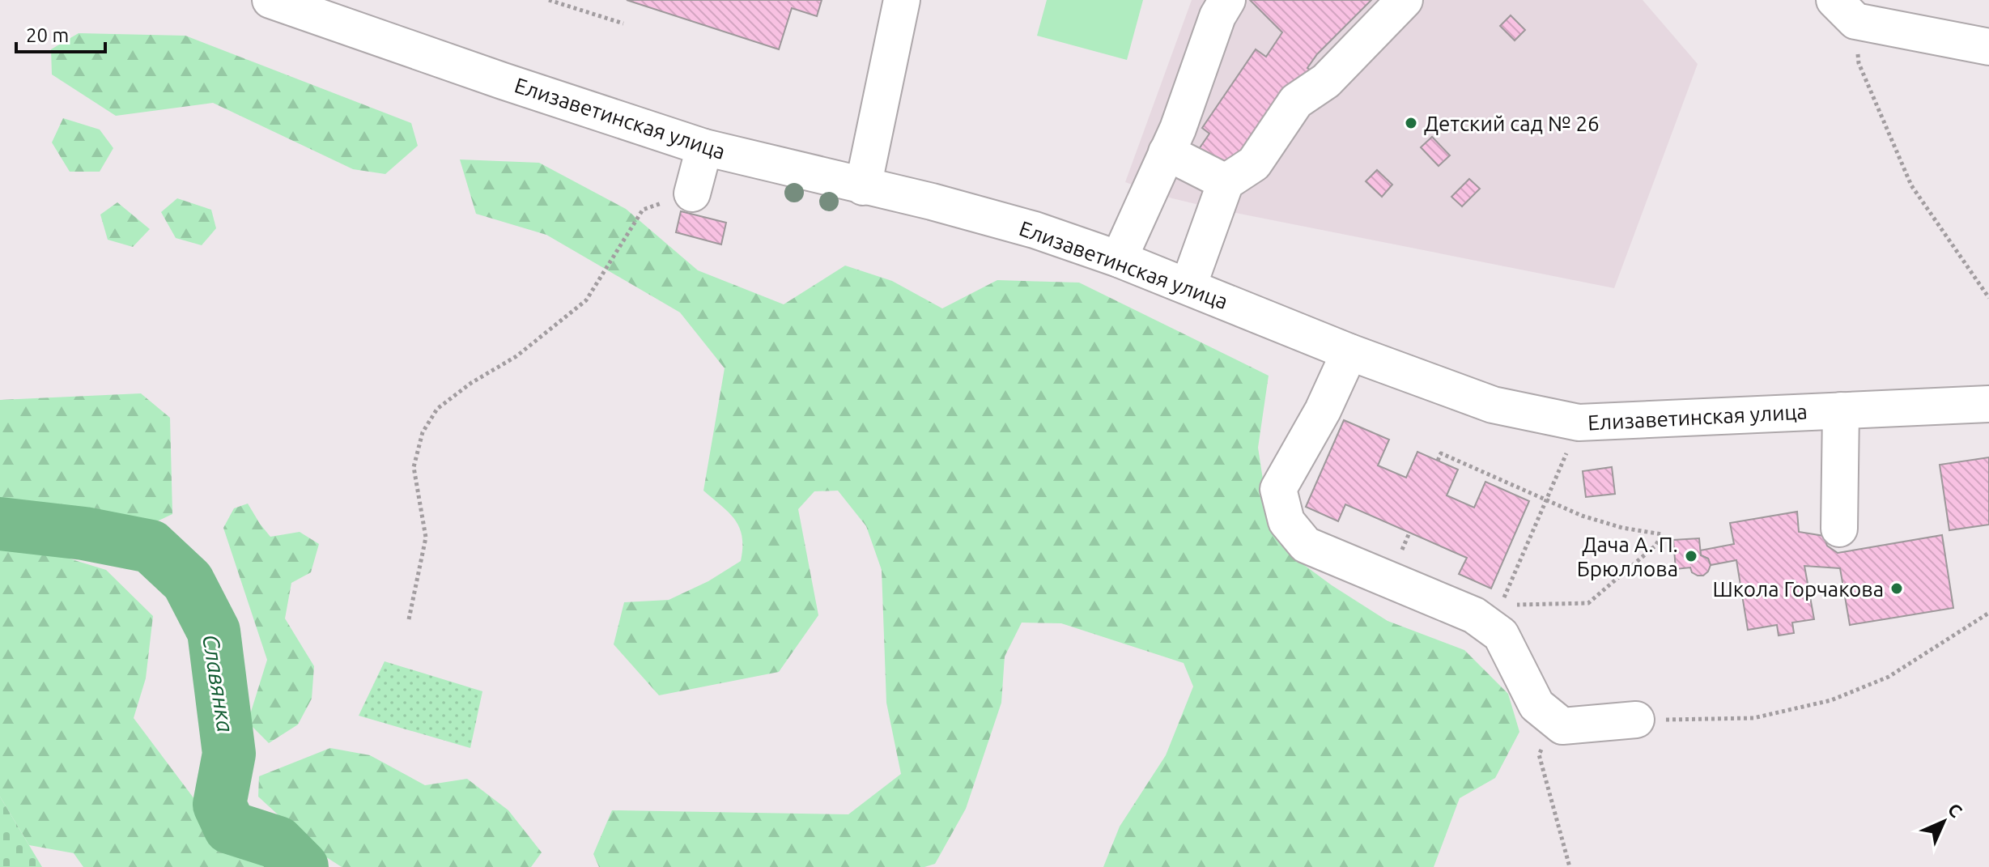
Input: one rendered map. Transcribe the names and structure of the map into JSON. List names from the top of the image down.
{
  "streets": {
    "street": ["Елизаветинская улица"]
  },
  "water": ["Славянка"],
  "places": ["Детский сад № 26", "Дача А. П. Брюллова", "Школа Горчакова"],
  "scale_bar": "20 m",
  "north": "top right"
}
